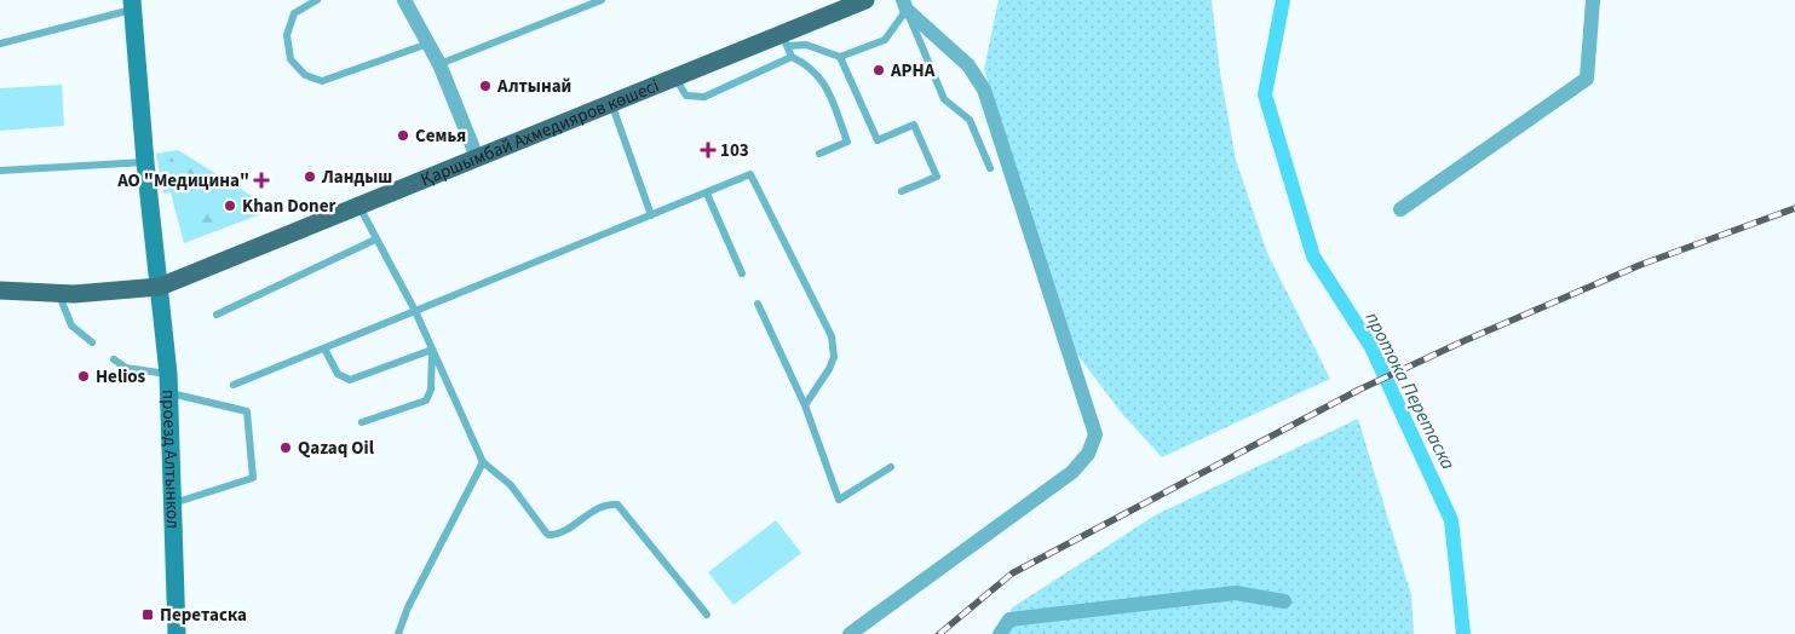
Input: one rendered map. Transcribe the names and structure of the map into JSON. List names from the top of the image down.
{
  "streets": {
    "main road": ["Қаршымбай Ахмедияров көшесі", "проезд Алтынкол"]
  },
  "crossings": [
    ["Қаршымбай Ахмедияров көшесі", "проезд Алтынкол"]
  ],
  "water": ["протока Перетаска"],
  "places": {
    "other": [
      "АРНА",
      "Алтынай",
      "Семья",
      "Ландыш",
      "Khan Doner",
      "Helios",
      "Qazaq Oil"
    ],
    "health": ["103", "АО \"Медицина\""],
    "transit": ["Перетаска"]
  }
}
